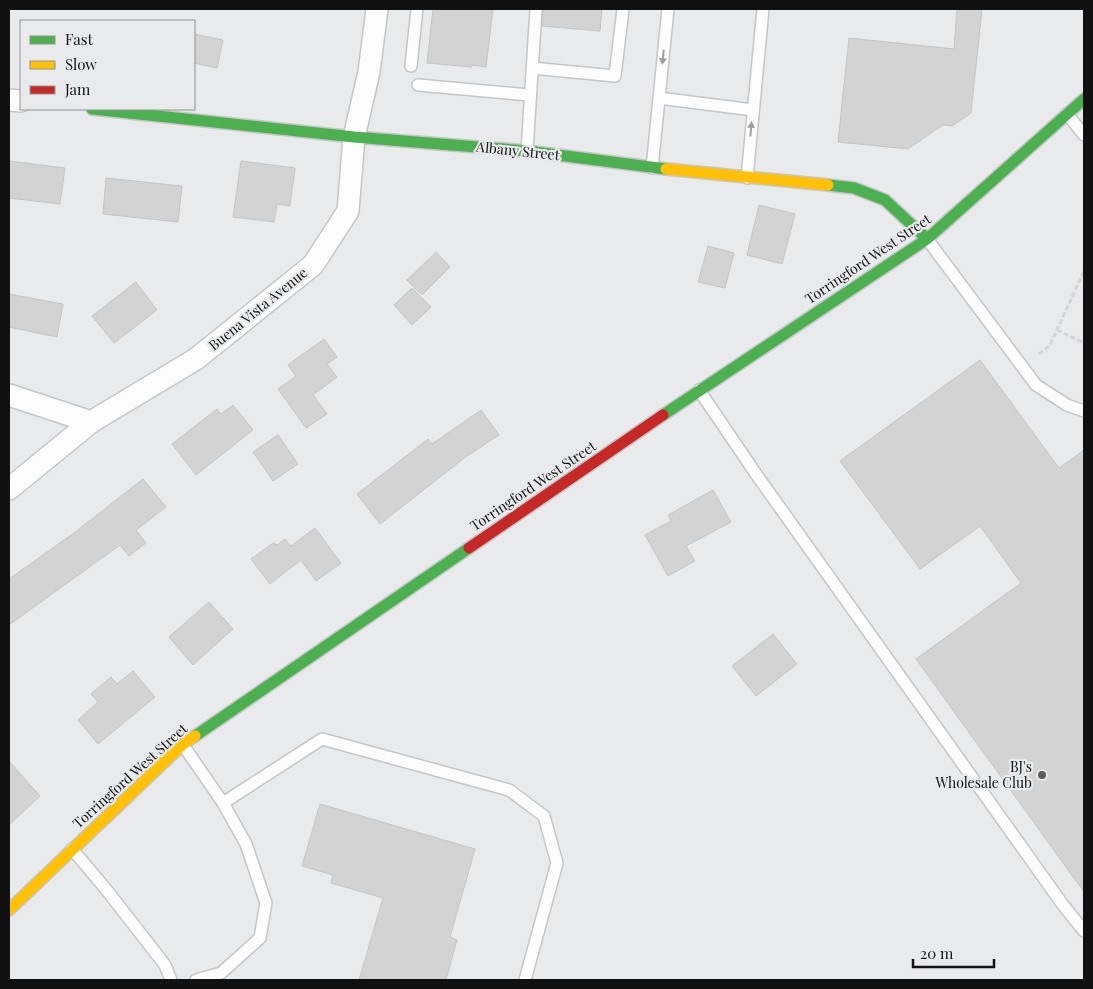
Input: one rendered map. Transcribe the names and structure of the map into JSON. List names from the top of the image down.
{
  "streets": {
    "main road": ["Albany Street", "Torringford West Street"],
    "street": ["Buena Vista Avenue"]
  },
  "crossings": [
    ["Albany Street", "Torringford West Street"],
    ["Albany Street", "Buena Vista Avenue"]
  ],
  "places": ["BJ's Wholesale Club"],
  "legend": ["Fast", "Slow", "Jam"],
  "scale_bar": "20 m"
}
